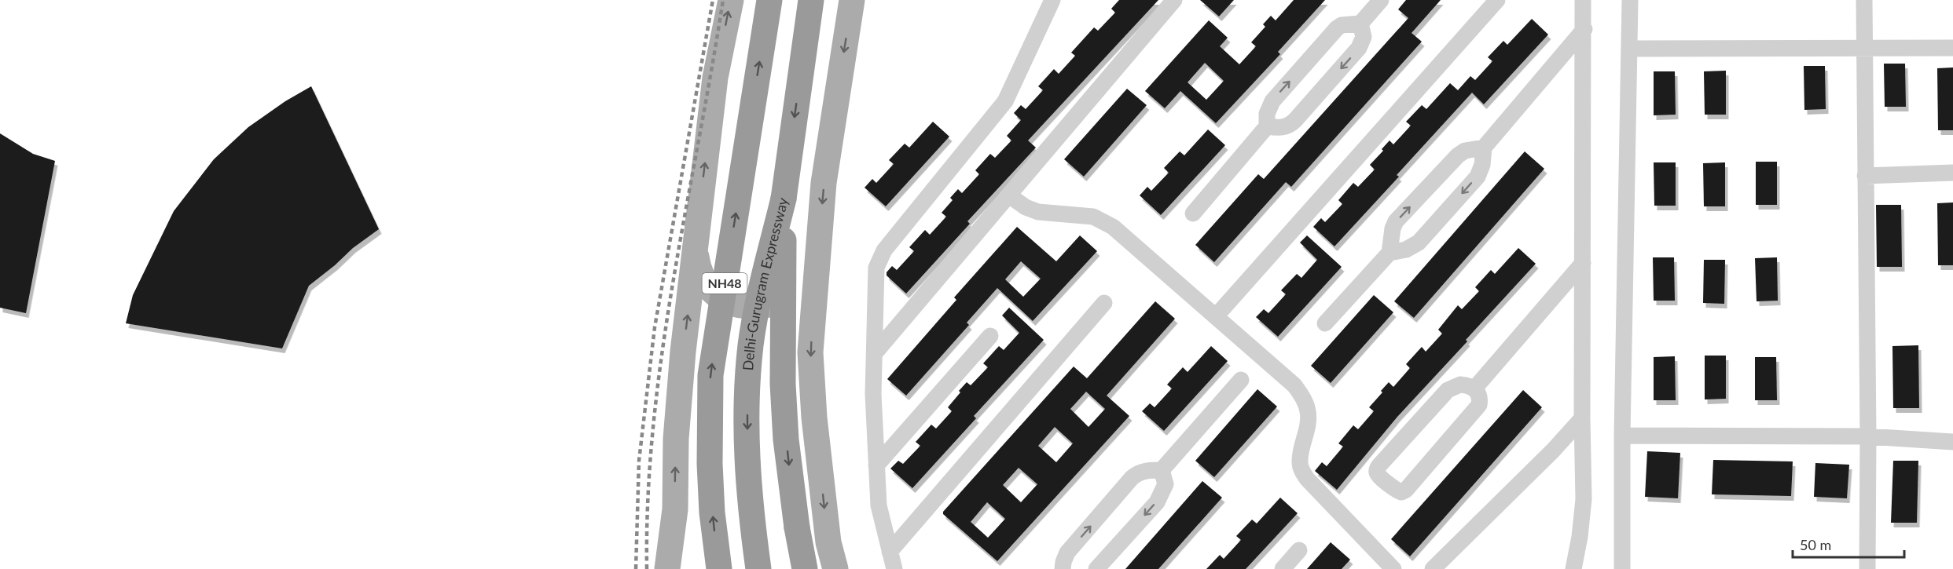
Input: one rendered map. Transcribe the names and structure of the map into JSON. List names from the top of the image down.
{
  "streets": {
    "highway": ["NH48", "Delhi-Gurugram Expressway"]
  },
  "scale_bar": "50 m"
}
